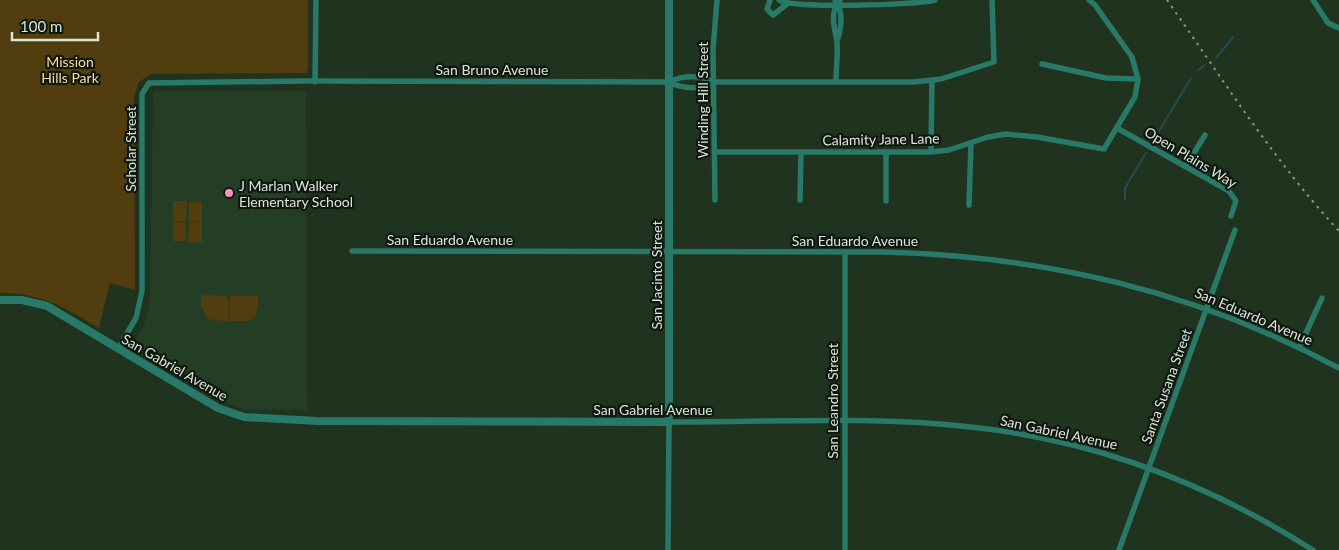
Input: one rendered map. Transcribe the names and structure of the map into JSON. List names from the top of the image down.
{
  "streets": {
    "street": [
      "San Bruno Avenue",
      "Winding Hill Street",
      "Calamity Jane Lane",
      "Scholar Street",
      "Open Plains Way",
      "San Eduardo Avenue",
      "San Jacinto Street",
      "San Gabriel Avenue",
      "Santa Susana Street",
      "San Leandro Street"
    ]
  },
  "crossings": [
    ["San Bruno Avenue", "Winding Hill Street"],
    ["San Bruno Avenue", "Scholar Street"],
    ["San Bruno Avenue", "San Jacinto Street"],
    ["Winding Hill Street", "Calamity Jane Lane"],
    ["Calamity Jane Lane", "Open Plains Way"],
    ["Scholar Street", "San Gabriel Avenue"],
    ["San Eduardo Avenue", "San Jacinto Street"],
    ["San Eduardo Avenue", "Santa Susana Street"],
    ["San Eduardo Avenue", "San Leandro Street"],
    ["San Jacinto Street", "San Gabriel Avenue"],
    ["San Gabriel Avenue", "Santa Susana Street"],
    ["San Gabriel Avenue", "San Leandro Street"]
  ],
  "parks": ["Mission Hills Park"],
  "places": ["J Marlan Walker Elementary School"],
  "scale_bar": "100 m"
}
